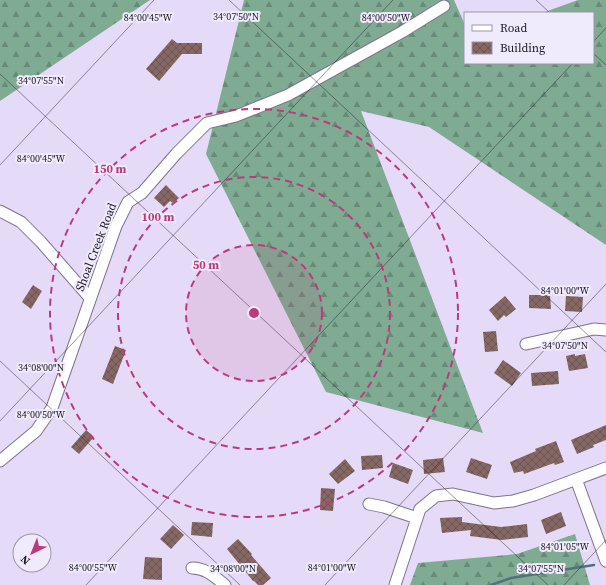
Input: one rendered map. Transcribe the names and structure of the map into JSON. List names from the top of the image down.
{
  "streets": {
    "street": ["Shoal Creek Road"]
  },
  "legend": ["Road", "Building"],
  "north": "bottom left",
  "coordinates": [
    "34°07'50\"N",
    "84°00'50\"W",
    "84°00'45\"W",
    "34°07'55\"N",
    "84°01'00\"W",
    "34°08'00\"N",
    "84°01'05\"W",
    "84°00'55\"W"
  ],
  "rings": ["150 m", "100 m", "50 m"]
}
